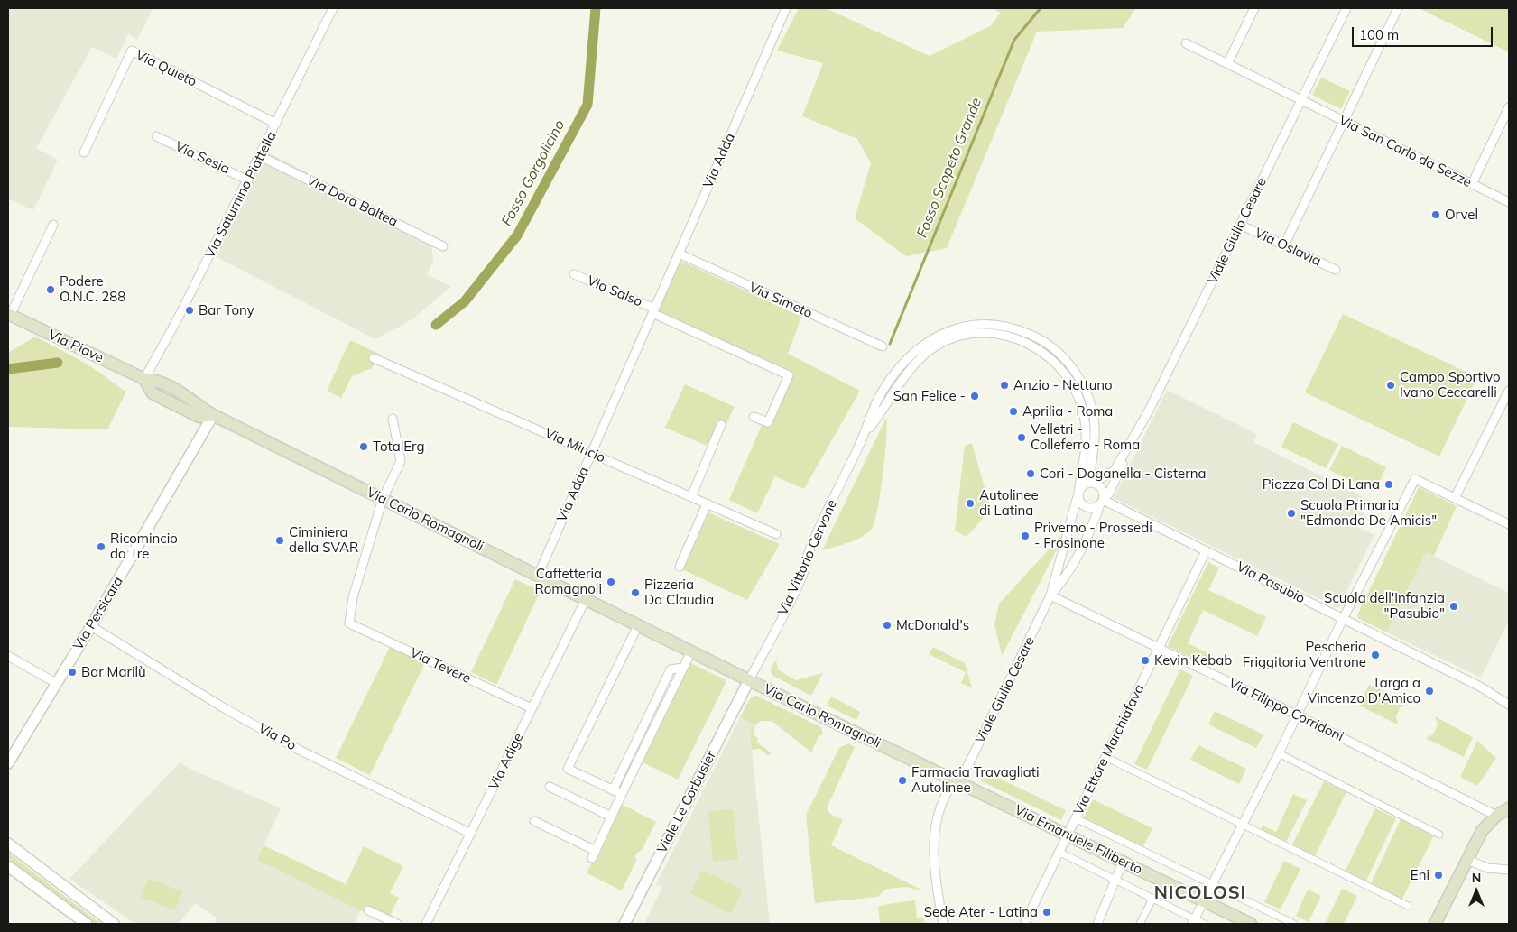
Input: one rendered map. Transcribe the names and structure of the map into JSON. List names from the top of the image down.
{
  "streets": {
    "main road": ["Via Piave", "Via Carlo Romagnoli", "Via Emanuele Filiberto"],
    "street": [
      "Via Quieto",
      "Via San Carlo da Sezze",
      "Via Sesia",
      "Via Adda",
      "Via Saturnino Piattella",
      "Via Dora Baltea",
      "Viale Giulio Cesare",
      "Via Oslavia",
      "Via Salso",
      "Via Simeto",
      "Via Mincio",
      "Via Vittorio Cervone",
      "Via Pasubio",
      "Via Persicara",
      "Via Tevere",
      "Via Filippo Corridoni",
      "Via Po",
      "Via Ettore Marchiafava",
      "Via Adige",
      "Viale Le Corbusier"
    ]
  },
  "crossings": [
    ["Via Quieto", "Via Saturnino Piattella"],
    ["Via San Carlo da Sezze", "Viale Giulio Cesare"],
    ["Via Sesia", "Via Saturnino Piattella"],
    ["Via Adda", "Via Salso"],
    ["Via Adda", "Via Simeto"],
    ["Via Adda", "Via Mincio"],
    ["Via Adda", "Via Carlo Romagnoli"],
    ["Via Saturnino Piattella", "Via Dora Baltea"],
    ["Via Saturnino Piattella", "Via Piave"],
    ["Viale Giulio Cesare", "Via Oslavia"],
    ["Viale Giulio Cesare", "Via Carlo Romagnoli"],
    ["Viale Giulio Cesare", "Via Vittorio Cervone"],
    ["Viale Giulio Cesare", "Via Pasubio"],
    ["Viale Giulio Cesare", "Via Filippo Corridoni"],
    ["Viale Giulio Cesare", "Via Emanuele Filiberto"],
    ["Via Piave", "Via Carlo Romagnoli"],
    ["Via Piave", "Via Persicara"],
    ["Via Carlo Romagnoli", "Via Vittorio Cervone"],
    ["Via Carlo Romagnoli", "Via Persicara"],
    ["Via Carlo Romagnoli", "Via Tevere"],
    ["Via Carlo Romagnoli", "Via Adige"],
    ["Via Carlo Romagnoli", "Viale Le Corbusier"],
    ["Via Carlo Romagnoli", "Via Emanuele Filiberto"],
    ["Via Vittorio Cervone", "Via Pasubio"],
    ["Via Vittorio Cervone", "Viale Le Corbusier"],
    ["Via Pasubio", "Via Ettore Marchiafava"],
    ["Via Persicara", "Via Po"],
    ["Via Tevere", "Via Adige"],
    ["Via Filippo Corridoni", "Via Ettore Marchiafava"],
    ["Via Po", "Via Adige"],
    ["Via Ettore Marchiafava", "Via Emanuele Filiberto"]
  ],
  "districts": ["NICOLOSI"],
  "water": ["Fosso Scopeto Grande", "Fosso Gorgolicino"],
  "places": [
    "Orvel",
    "Podere O.N.C. 288",
    "Bar Tony",
    "Anzio - Nettuno",
    "Campo Sportivo Ivano Ceccarelli",
    "San Felice -",
    "Aprilia - Roma",
    "Velletri - Colleferro - Roma",
    "TotalErg",
    "Cori - Doganella - Cisterna",
    "Piazza Col Di Lana",
    "Autolinee di Latina",
    "Scuola Primaria \"Edmondo De Amicis\"",
    "Priverno - Prossedi - Frosinone",
    "Ciminiera della SVAR",
    "Ricomincio da Tre",
    "Caffetteria Romagnoli",
    "Pizzeria Da Claudia",
    "Scuola dell'Infanzia \"Pasubio\"",
    "McDonald's",
    "Pescheria Friggitoria Ventrone",
    "Kevin Kebab",
    "Bar Marilù",
    "Targa a Vincenzo D'Amico",
    "Farmacia Travagliati Autolinee",
    "Eni",
    "Sede Ater - Latina"
  ],
  "scale_bar": "100 m",
  "north": "top"
}
